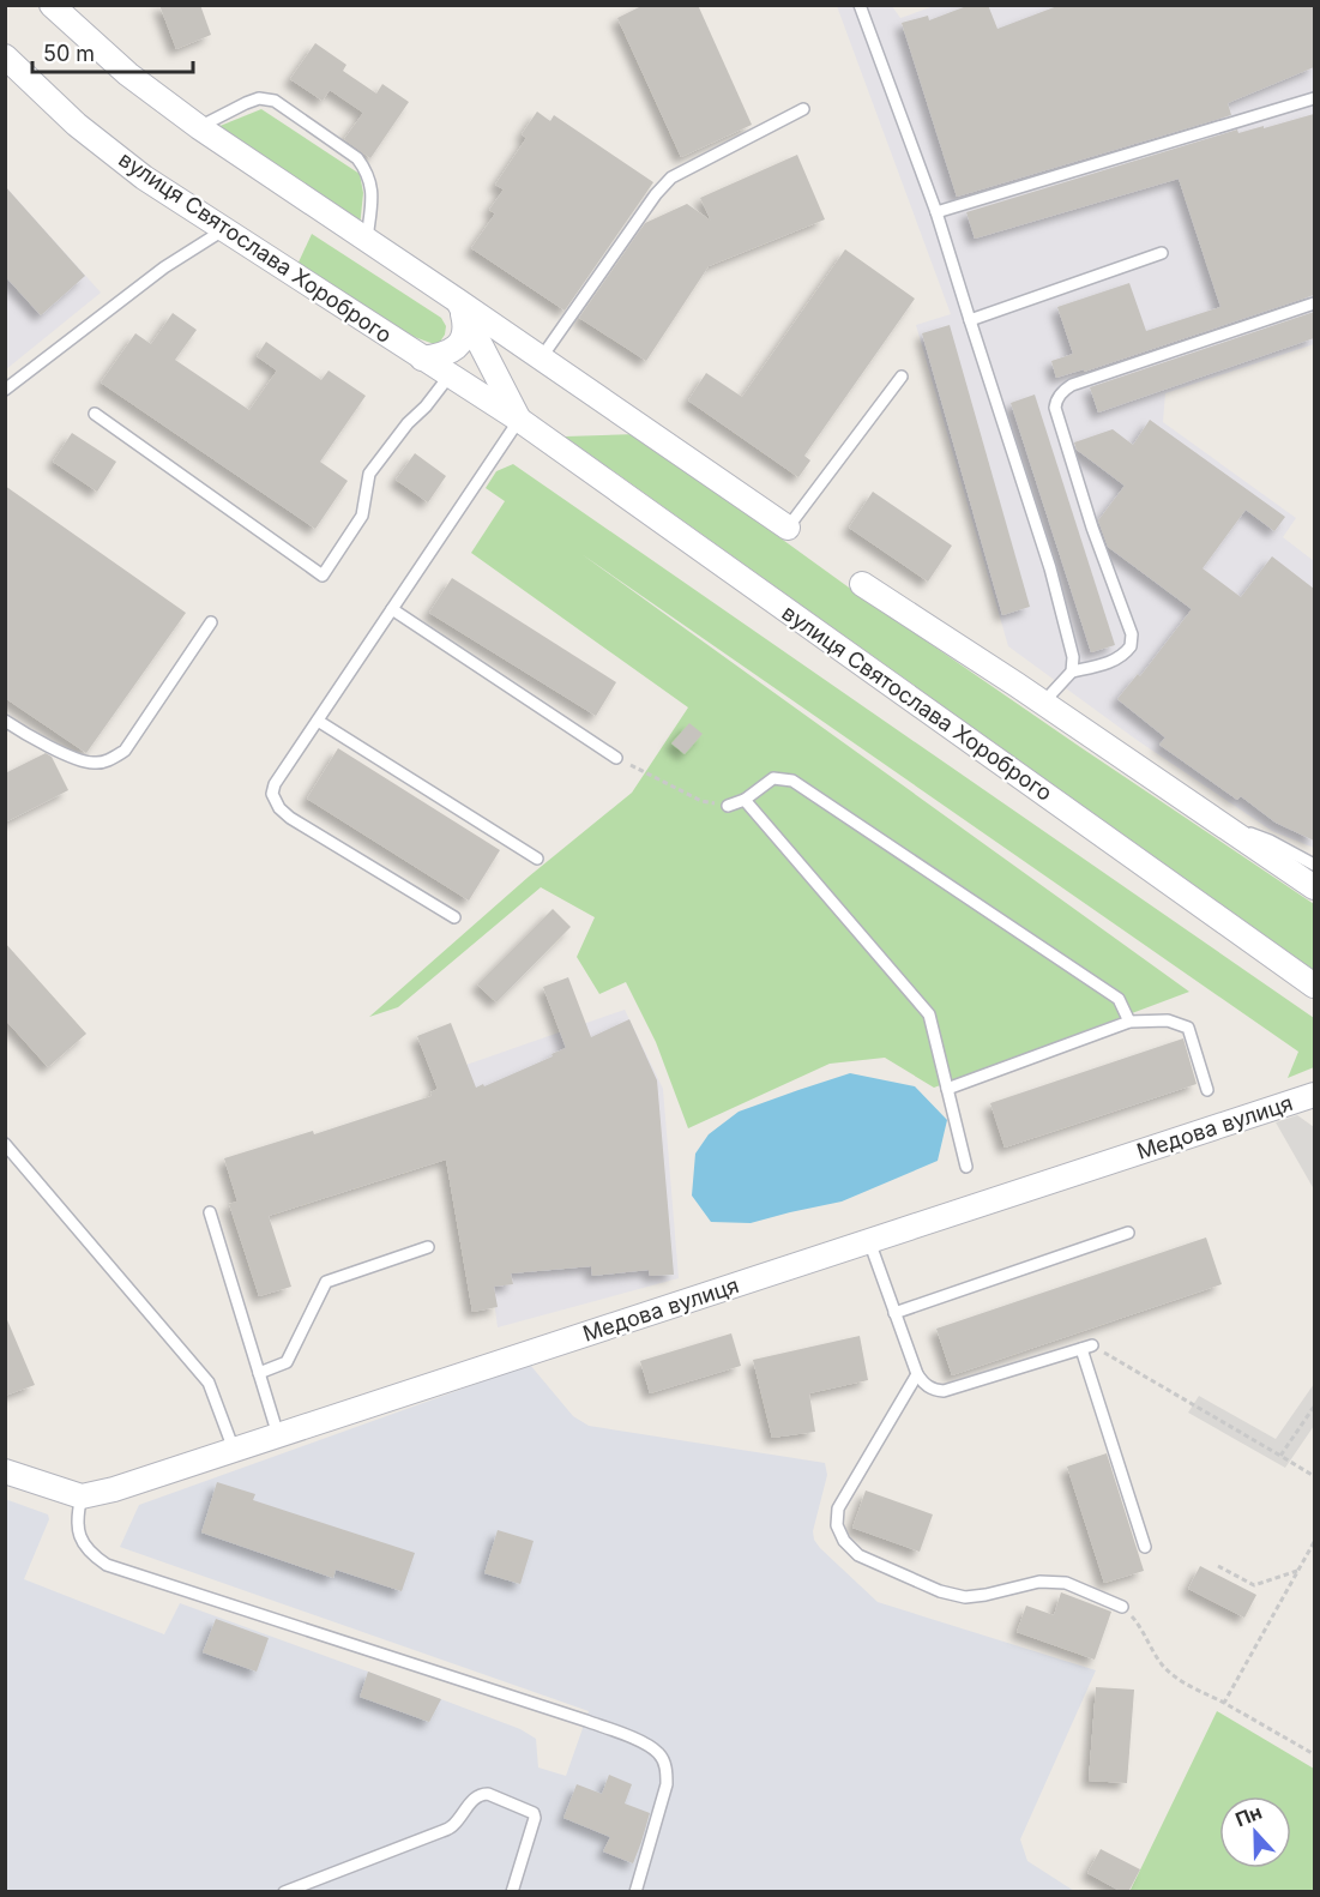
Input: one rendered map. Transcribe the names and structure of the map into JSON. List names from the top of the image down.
{
  "streets": {
    "street": ["вулиця Святослава Хороброго", "Медова вулиця"]
  },
  "scale_bar": "50 m",
  "north": "top"
}
